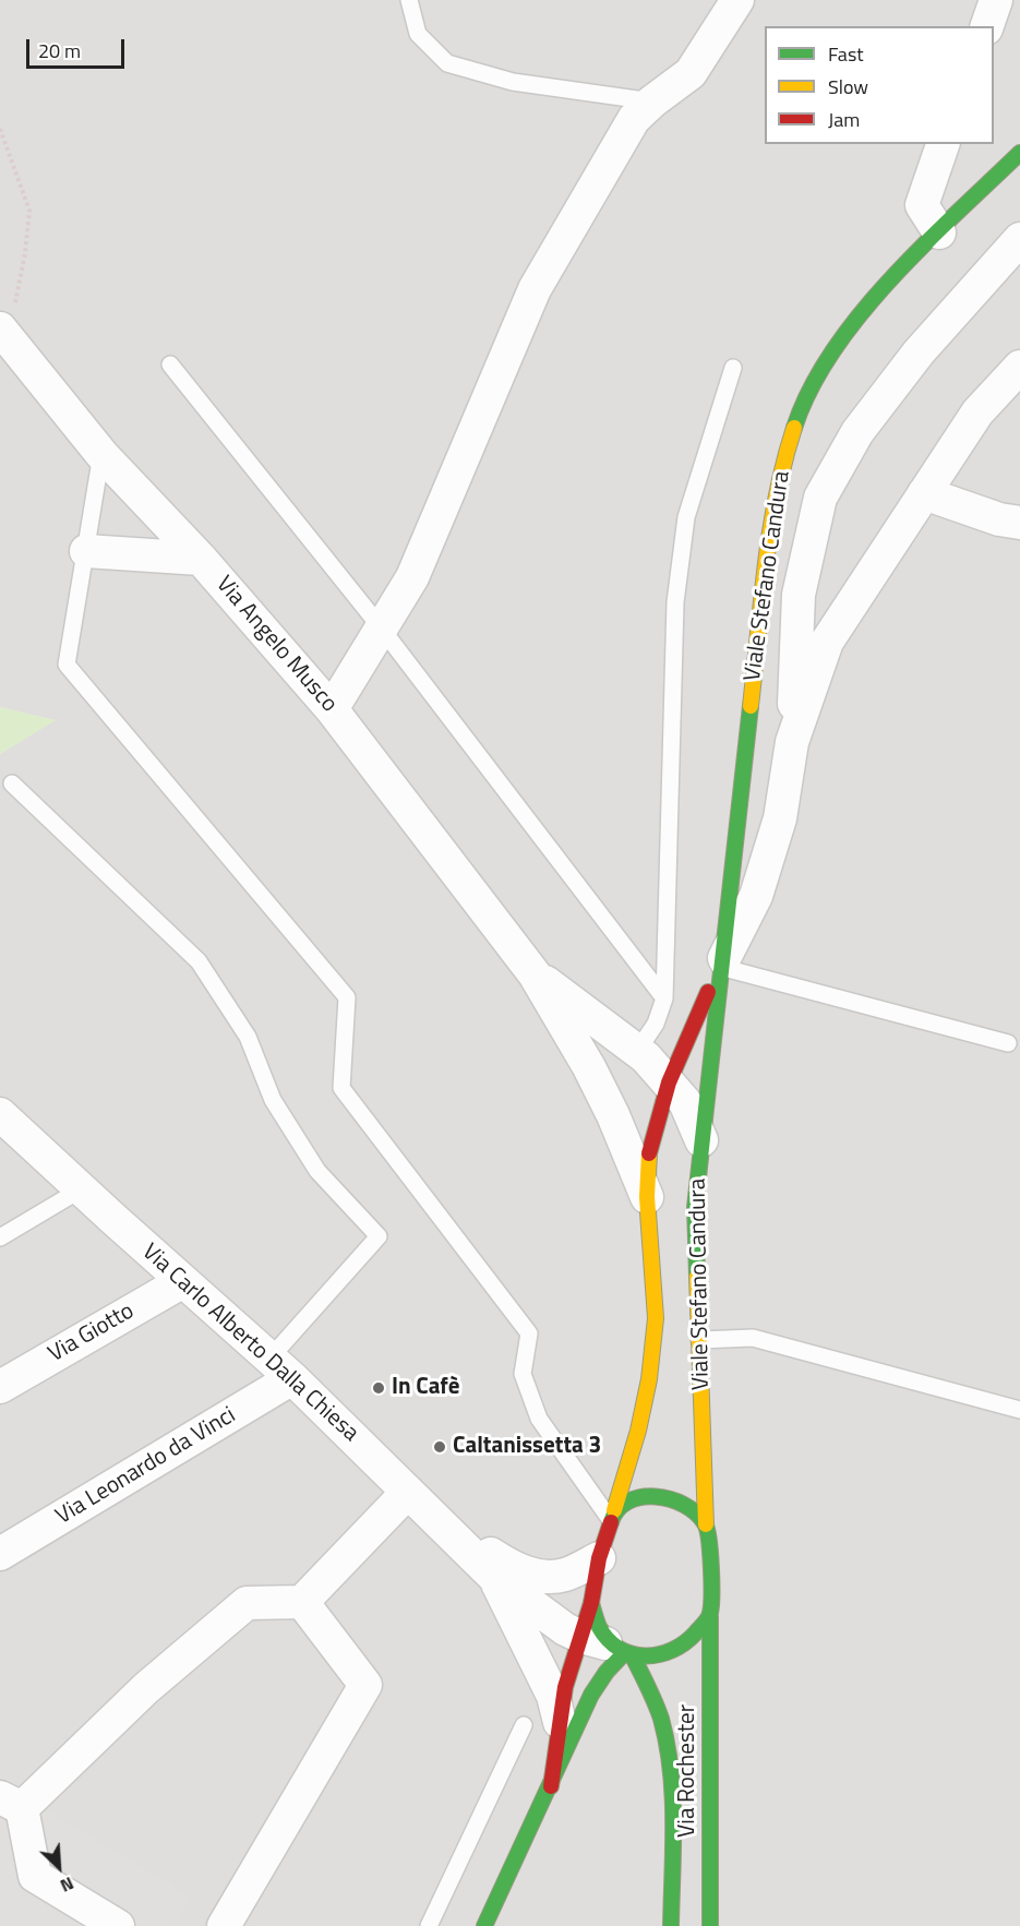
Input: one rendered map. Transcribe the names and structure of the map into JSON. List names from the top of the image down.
{
  "streets": {
    "main road": ["Viale Stefano Candura", "Via Rochester"],
    "street": [
      "Via Angelo Musco",
      "Via Giotto",
      "Via Carlo Alberto Dalla Chiesa",
      "Via Leonardo da Vinci"
    ]
  },
  "crossings": [
    ["Viale Stefano Candura", "Via Rochester"],
    ["Via Giotto", "Via Carlo Alberto Dalla Chiesa"],
    ["Via Carlo Alberto Dalla Chiesa", "Via Leonardo da Vinci"]
  ],
  "places": ["In Cafè", "Caltanissetta 3"],
  "legend": ["Fast", "Slow", "Jam"],
  "scale_bar": "20 m",
  "north": "bottom right"
}
